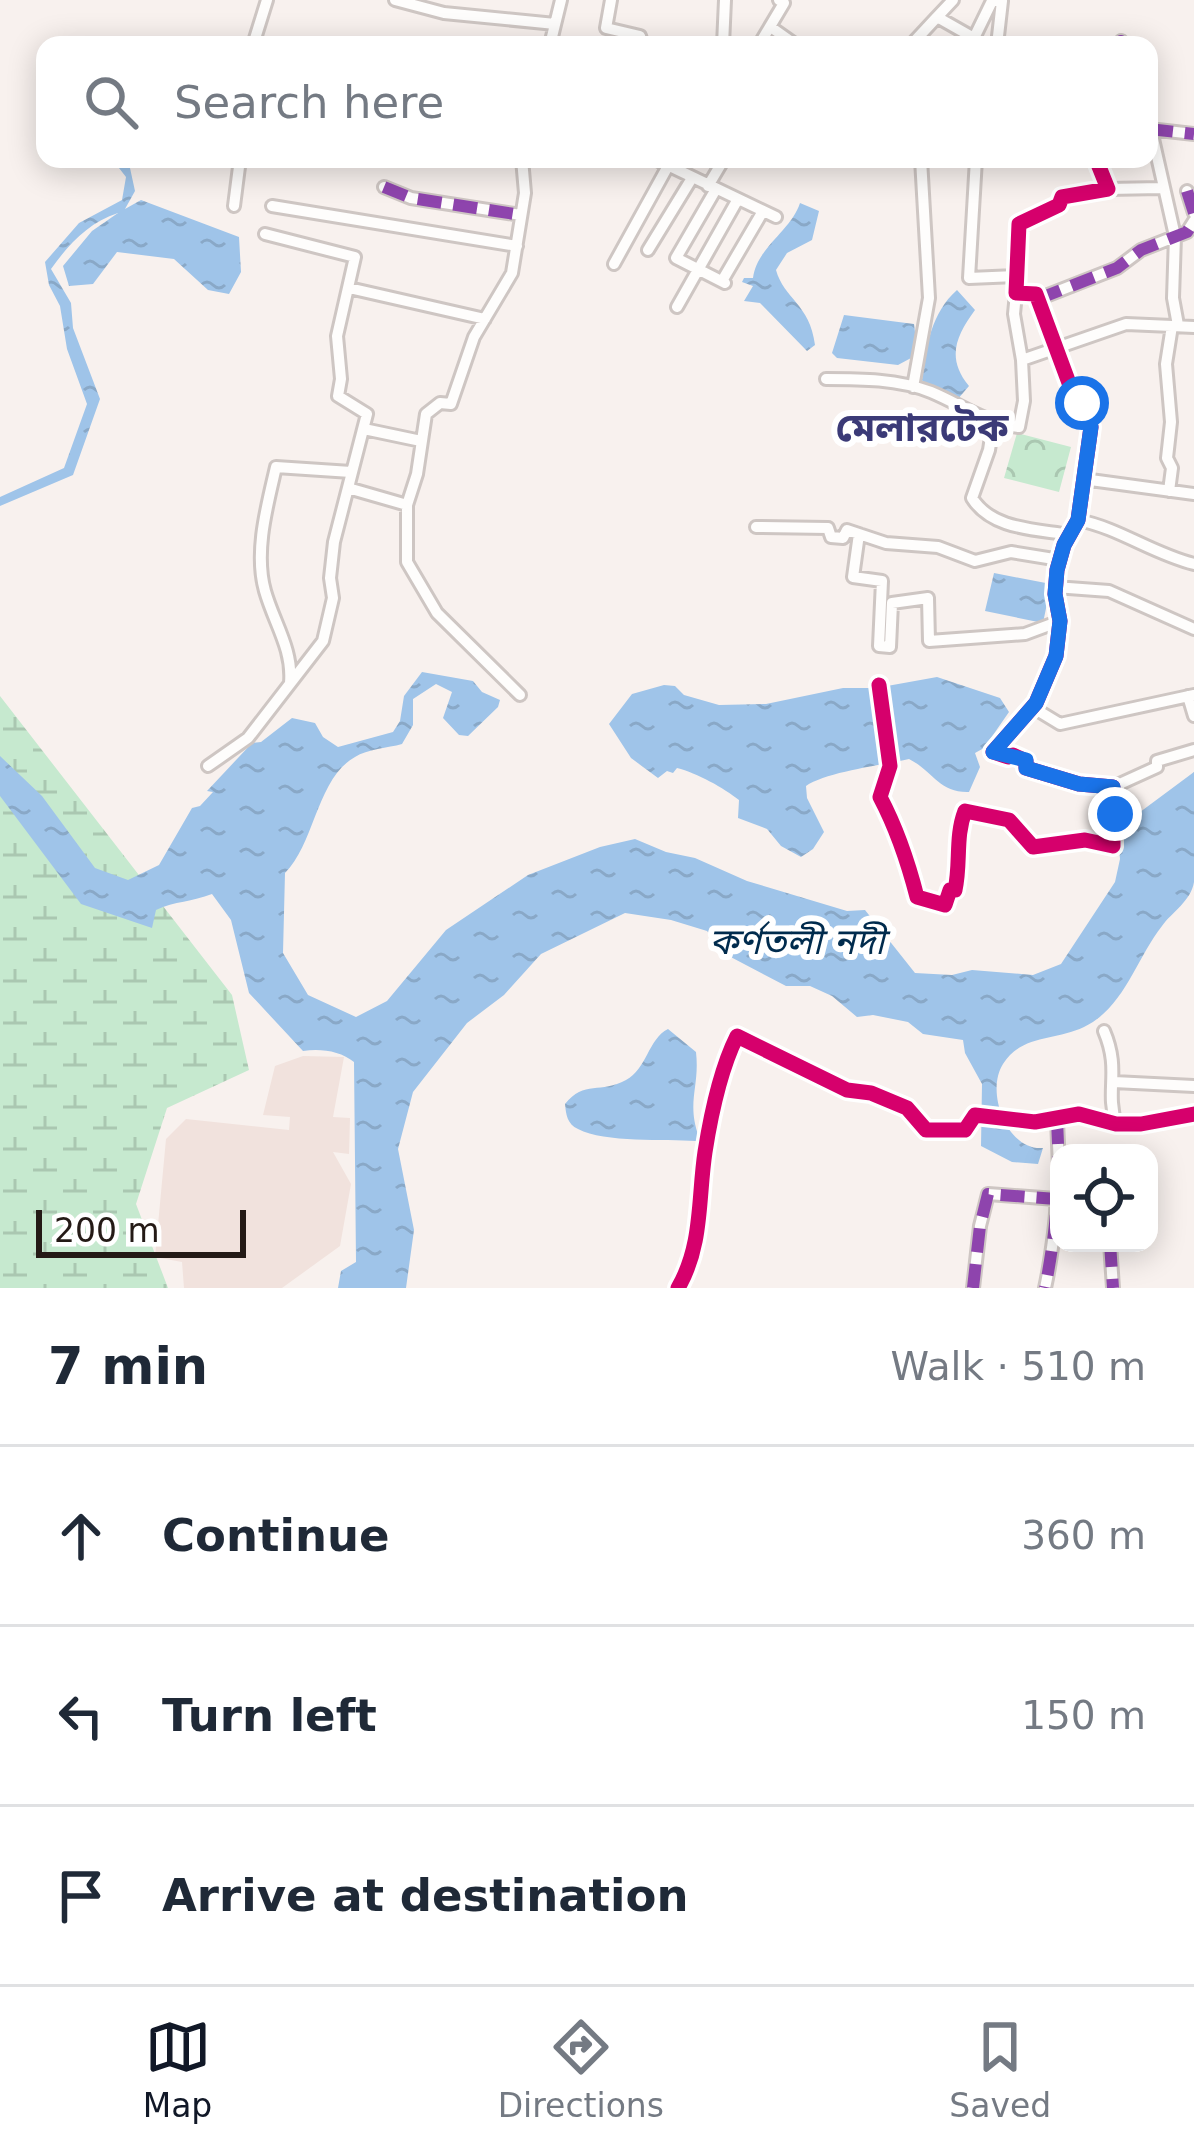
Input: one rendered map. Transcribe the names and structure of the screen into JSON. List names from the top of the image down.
{
  "districts": ["মেলারটেক"],
  "water": ["কর্ণতলী নদী"],
  "scale_bar": "200 m",
  "page": {
    "search": "Search here",
    "scale": "200 m",
    "heading": ["7 min", "Walk · 510 m"],
    "list": [
      ["Continue", "360 m"],
      ["Turn left", "150 m"],
      "Arrive at destination"
    ],
    "nav": ["Map", "Directions", "Saved"]
  }
}
